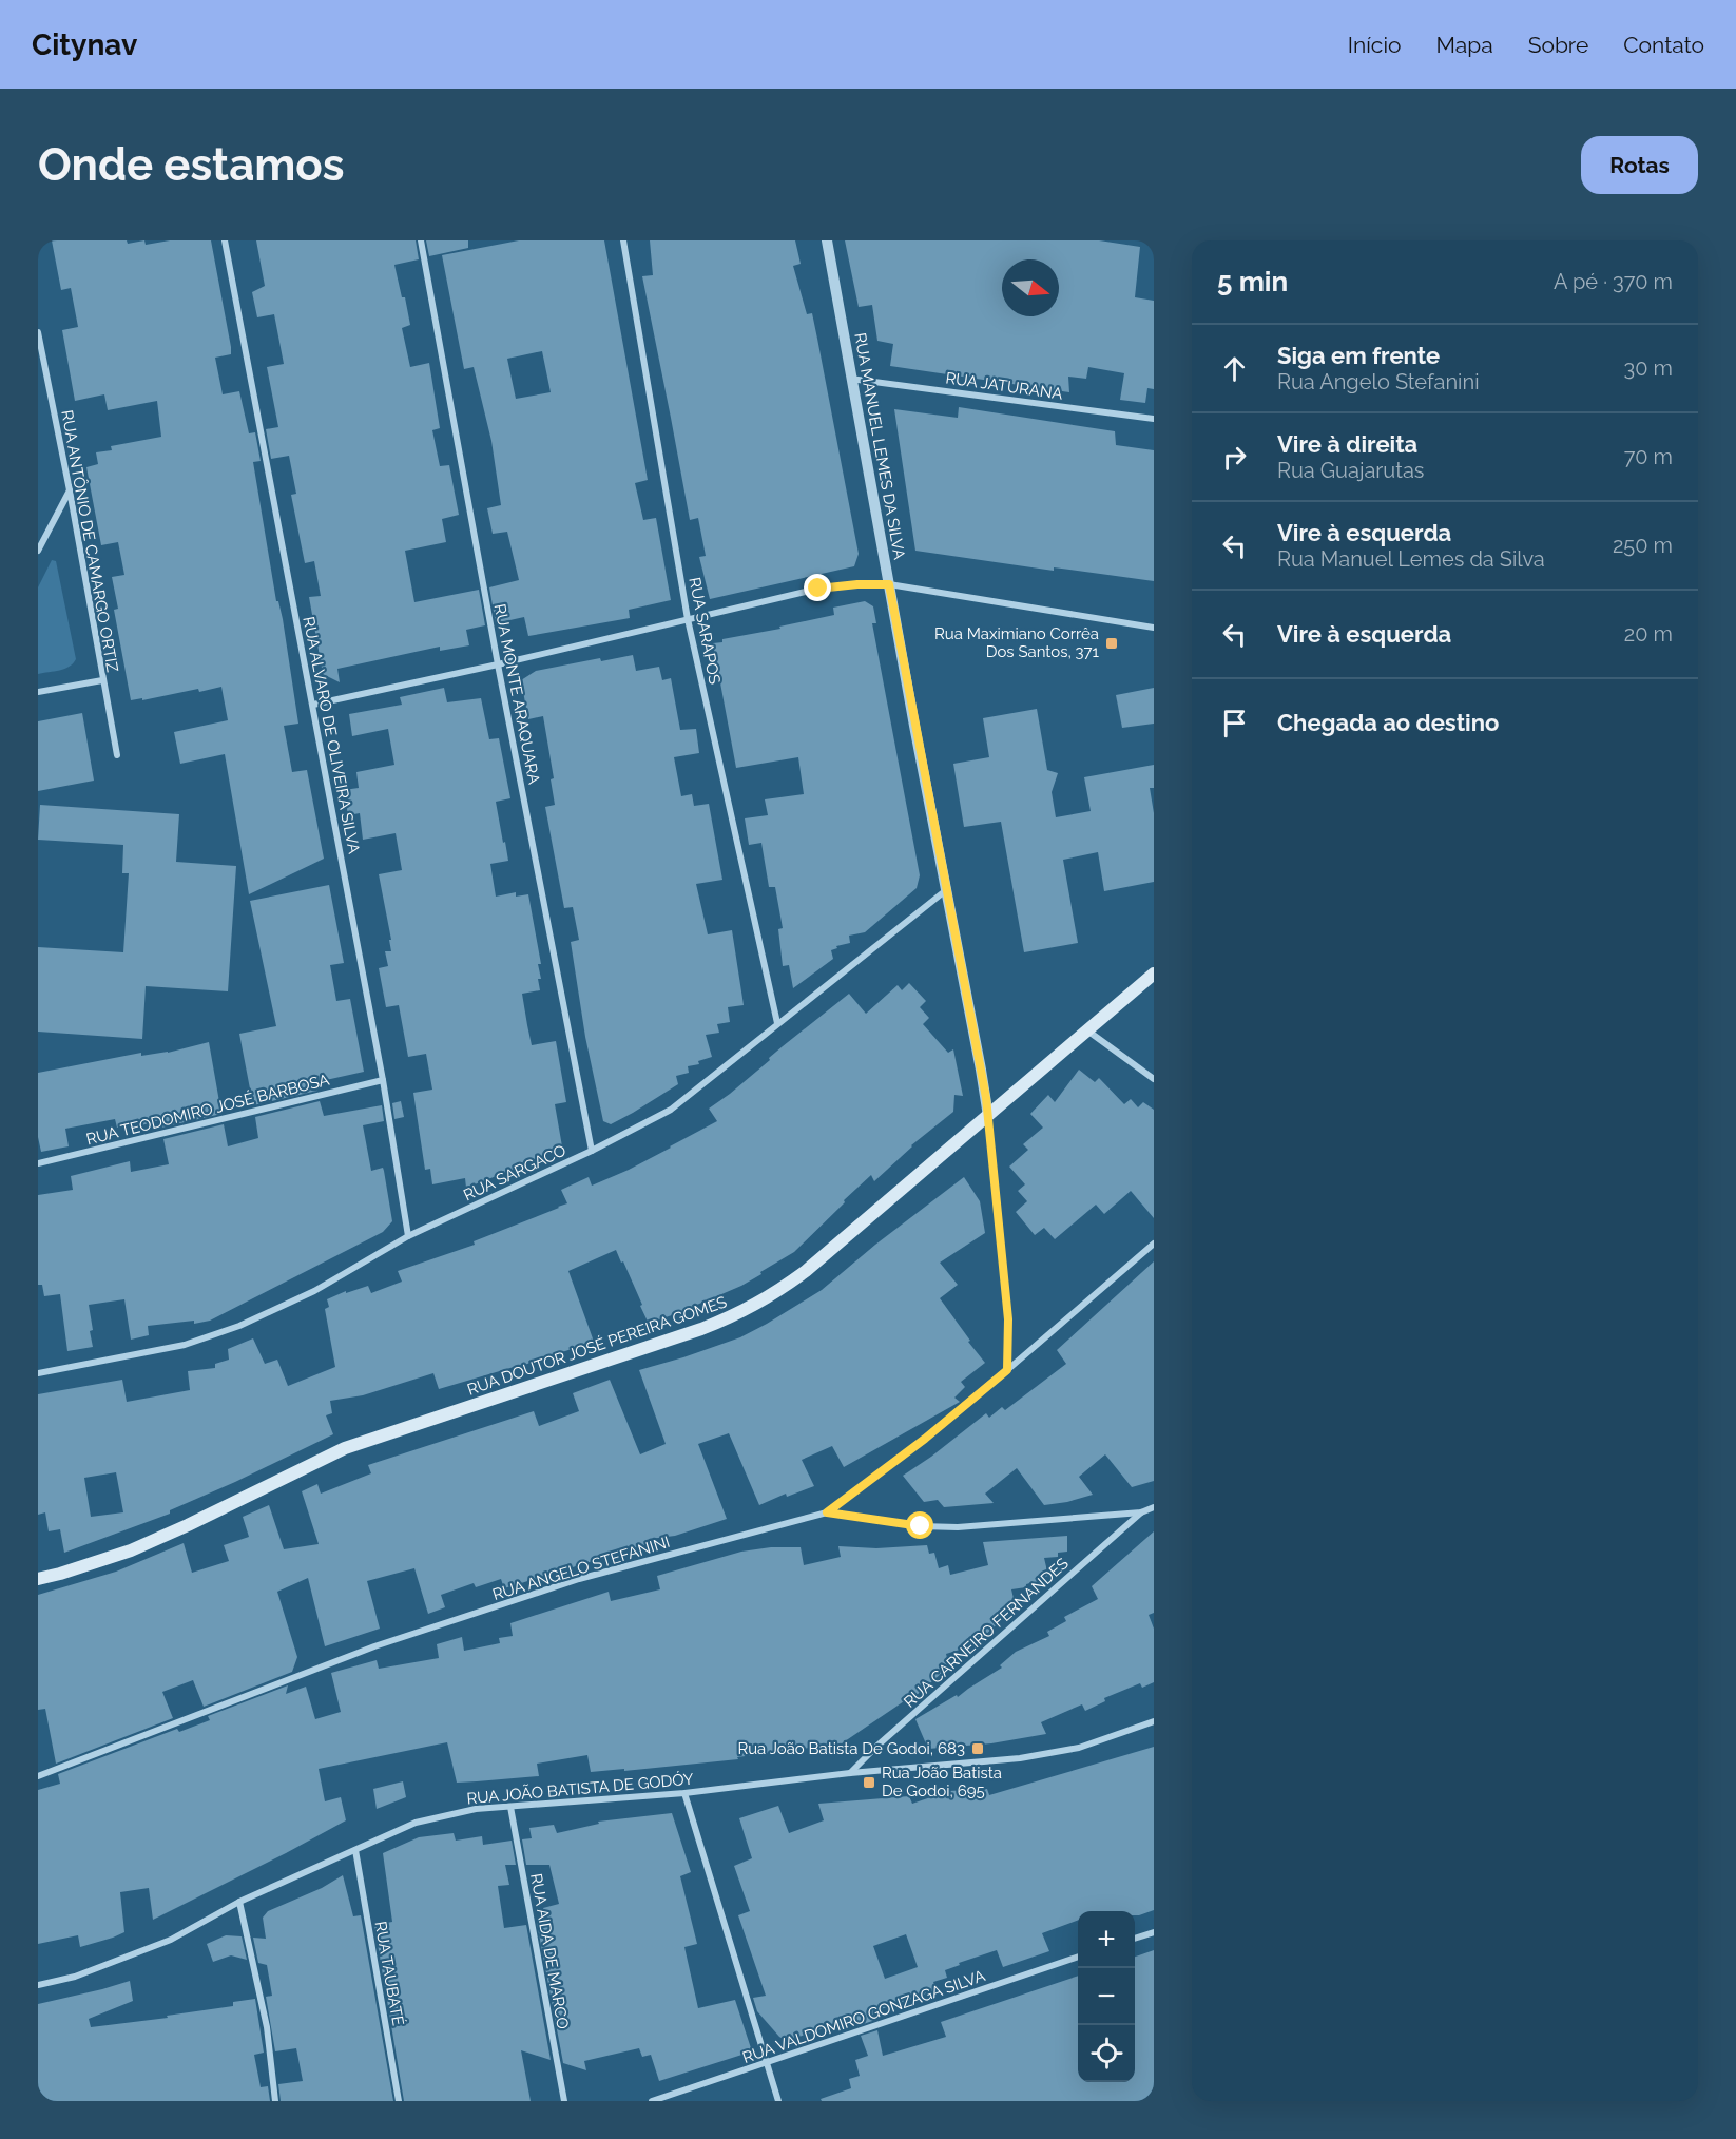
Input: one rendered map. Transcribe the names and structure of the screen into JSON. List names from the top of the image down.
{
  "streets": {
    "main road": ["RUA DOUTOR JOSÉ PEREIRA GOMES"],
    "street": [
      "RUA JATURANA",
      "RUA MANUEL LEMES DA SILVA",
      "RUA ANTÔNIO DE CAMARGO ORTIZ",
      "RUA SARAPOS",
      "RUA MONTE ARAQUARA",
      "RUA ALVARO DE OLIVEIRA SILVA",
      "RUA TEODOMIRO JOSÉ BARBOSA",
      "RUA SARGACO",
      "RUA ANGELO STEFANINI",
      "RUA CARNEIRO FERNANDES",
      "RUA JOÃO BATISTA DE GODÓY",
      "RUA AIDA DE MARCO",
      "RUA TAUBATÉ",
      "RUA VALDOMIRO GONZAGA SILVA"
    ]
  },
  "crossings": [
    ["RUA JATURANA", "RUA MANUEL LEMES DA SILVA"],
    ["RUA MANUEL LEMES DA SILVA", "RUA SARGACO"],
    ["RUA MANUEL LEMES DA SILVA", "RUA DOUTOR JOSÉ PEREIRA GOMES"],
    ["RUA SARAPOS", "RUA SARGACO"],
    ["RUA MONTE ARAQUARA", "RUA SARGACO"],
    ["RUA ALVARO DE OLIVEIRA SILVA", "RUA TEODOMIRO JOSÉ BARBOSA"],
    ["RUA ALVARO DE OLIVEIRA SILVA", "RUA SARGACO"],
    ["RUA ANGELO STEFANINI", "RUA CARNEIRO FERNANDES"],
    ["RUA CARNEIRO FERNANDES", "RUA JOÃO BATISTA DE GODÓY"],
    ["RUA JOÃO BATISTA DE GODÓY", "RUA AIDA DE MARCO"],
    ["RUA JOÃO BATISTA DE GODÓY", "RUA TAUBATÉ"]
  ],
  "places": {
    "transit": ["Rua Maximiano Corrêa Dos Santos, 371", "Rua João Batista De Godoi, 683", "Rua João Batista De Godoi, 695"]
  },
  "north": "right",
  "page": {
    "header": "Citynav",
    "nav": [
      "Início",
      "Mapa",
      "Sobre",
      "Contato"
    ],
    "buttons": "Rotas",
    "title": "Onde estamos",
    "heading": ["5 min", "A pé · 370 m"],
    "list": [
      ["Siga em frente", "Rua Angelo Stefanini", "30 m"],
      ["Vire à direita", "Rua Guajarutas", "70 m"],
      ["Vire à esquerda", "Rua Manuel Lemes da Silva", "250 m"],
      ["Vire à esquerda", "20 m"],
      "Chegada ao destino"
    ],
    "map_buttons": ["+", "−"]
  }
}
